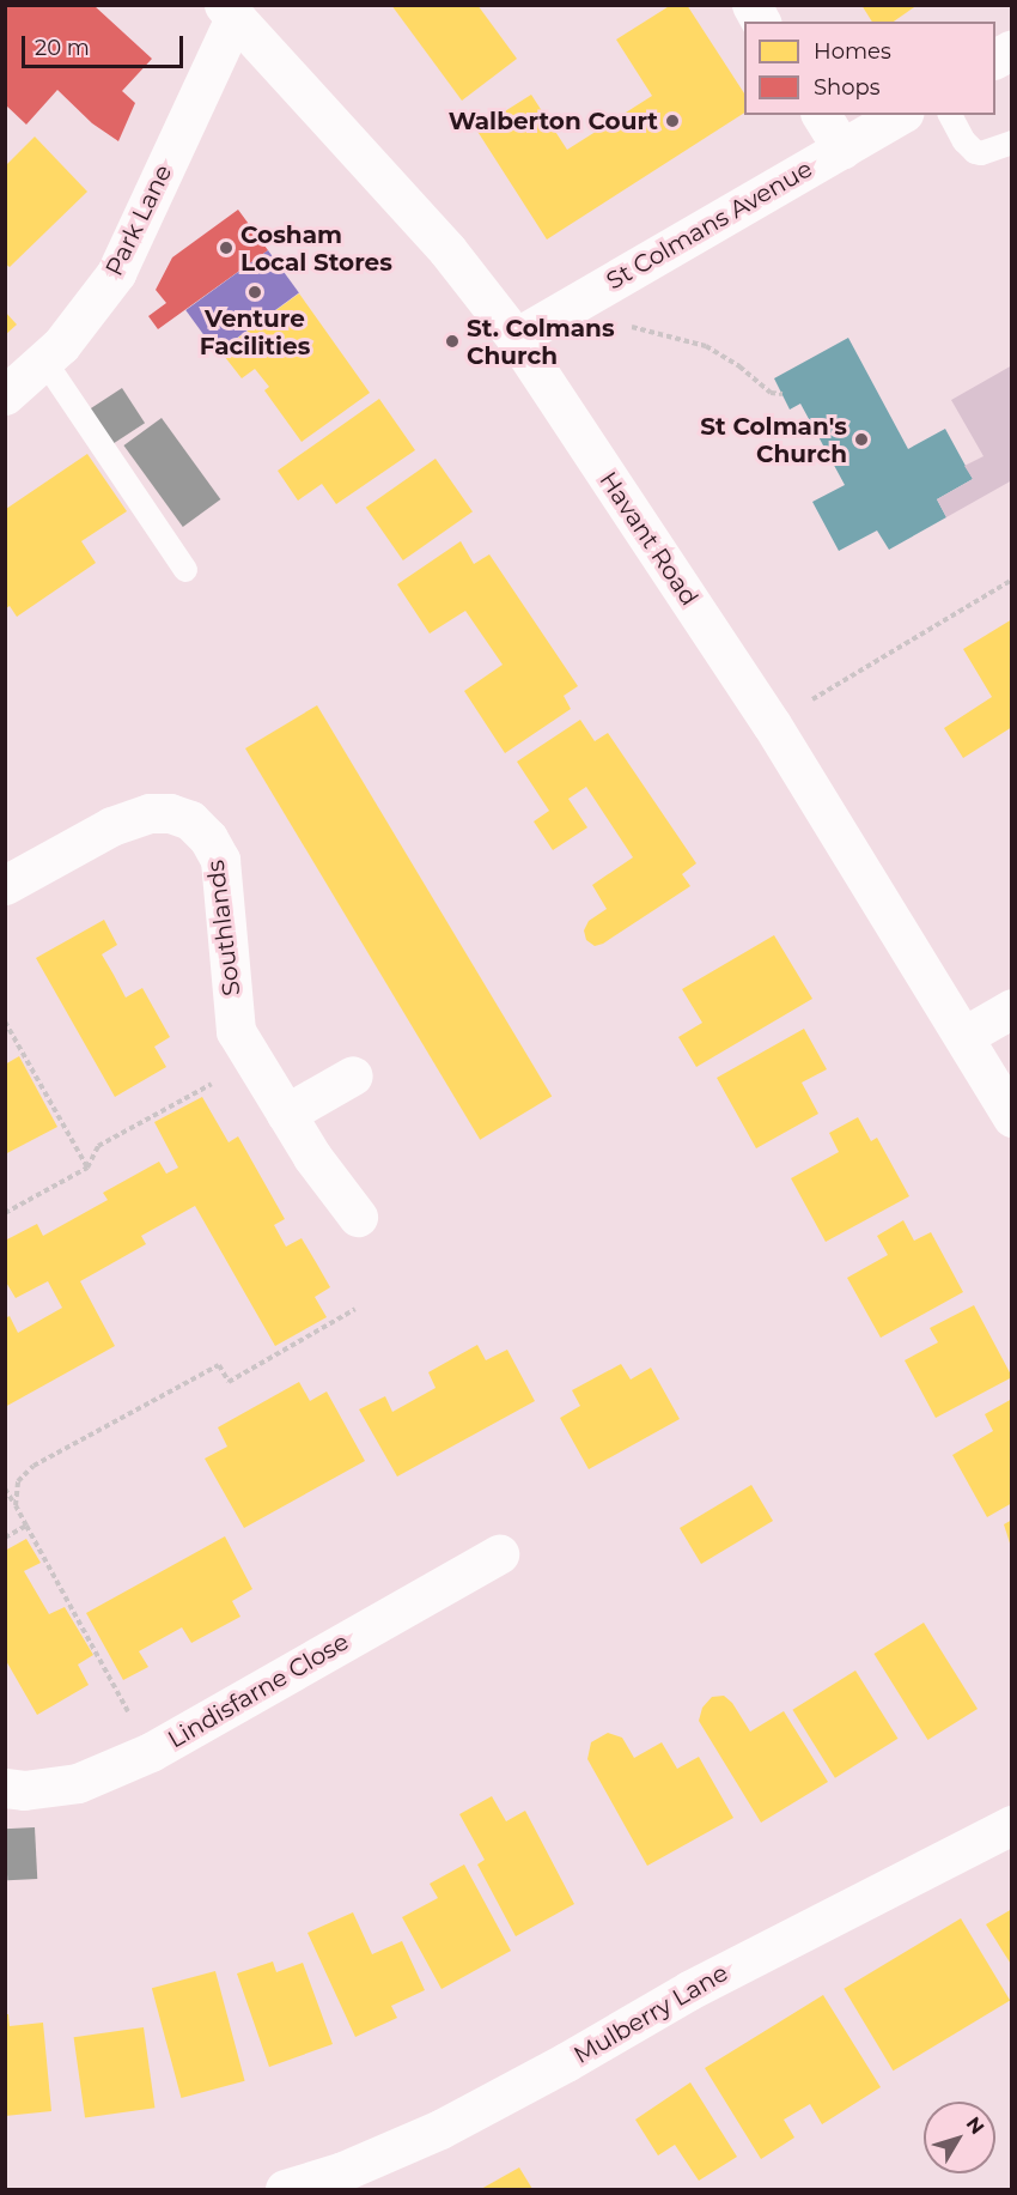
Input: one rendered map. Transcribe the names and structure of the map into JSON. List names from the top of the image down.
{
  "streets": {
    "street": [
      "Park Lane",
      "St Colmans Avenue",
      "Havant Road",
      "Southlands",
      "Lindisfarne Close",
      "Mulberry Lane"
    ]
  },
  "crossings": [
    ["Park Lane", "Havant Road"],
    ["St Colmans Avenue", "Havant Road"]
  ],
  "places": [
    "Walberton Court",
    "Cosham Local Stores",
    "Venture Facilities",
    "St. Colmans Church",
    "St Colman's Church"
  ],
  "legend": ["Homes", "Shops"],
  "scale_bar": "20 m",
  "north": "top right"
}
